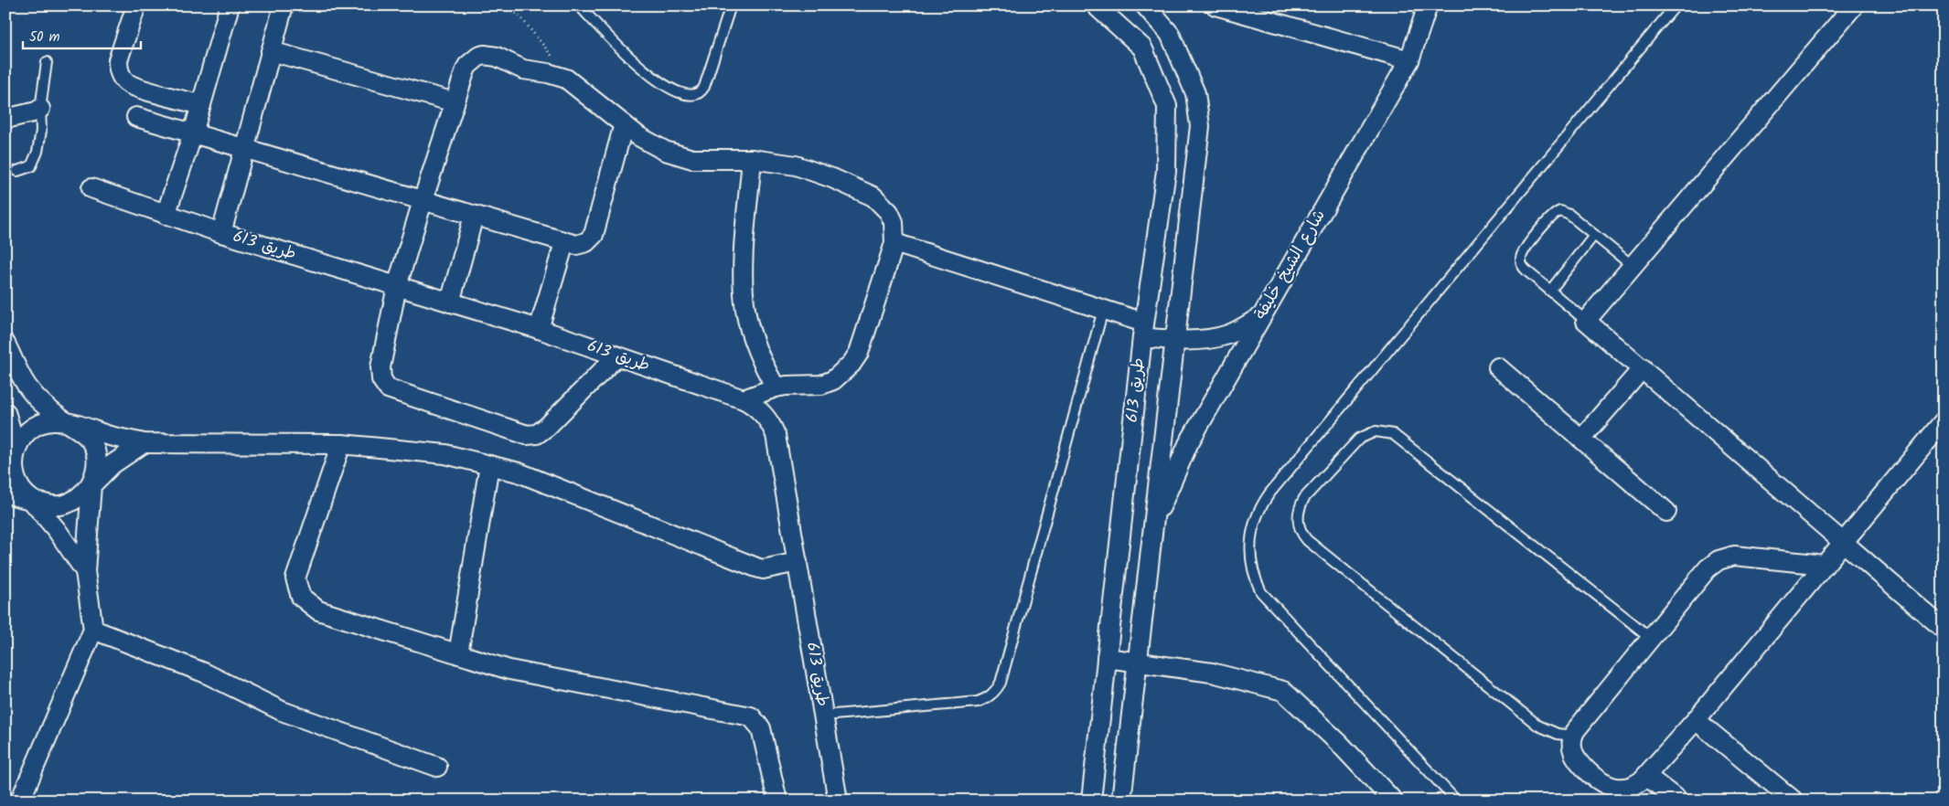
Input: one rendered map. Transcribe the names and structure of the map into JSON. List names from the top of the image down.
{
  "streets": {
    "street": ["طريق 613", "شارع الشيخ خليفة"]
  },
  "crossings": [
    ["طريق 613", "شارع الشيخ خليفة"]
  ],
  "scale_bar": "50 m"
}
